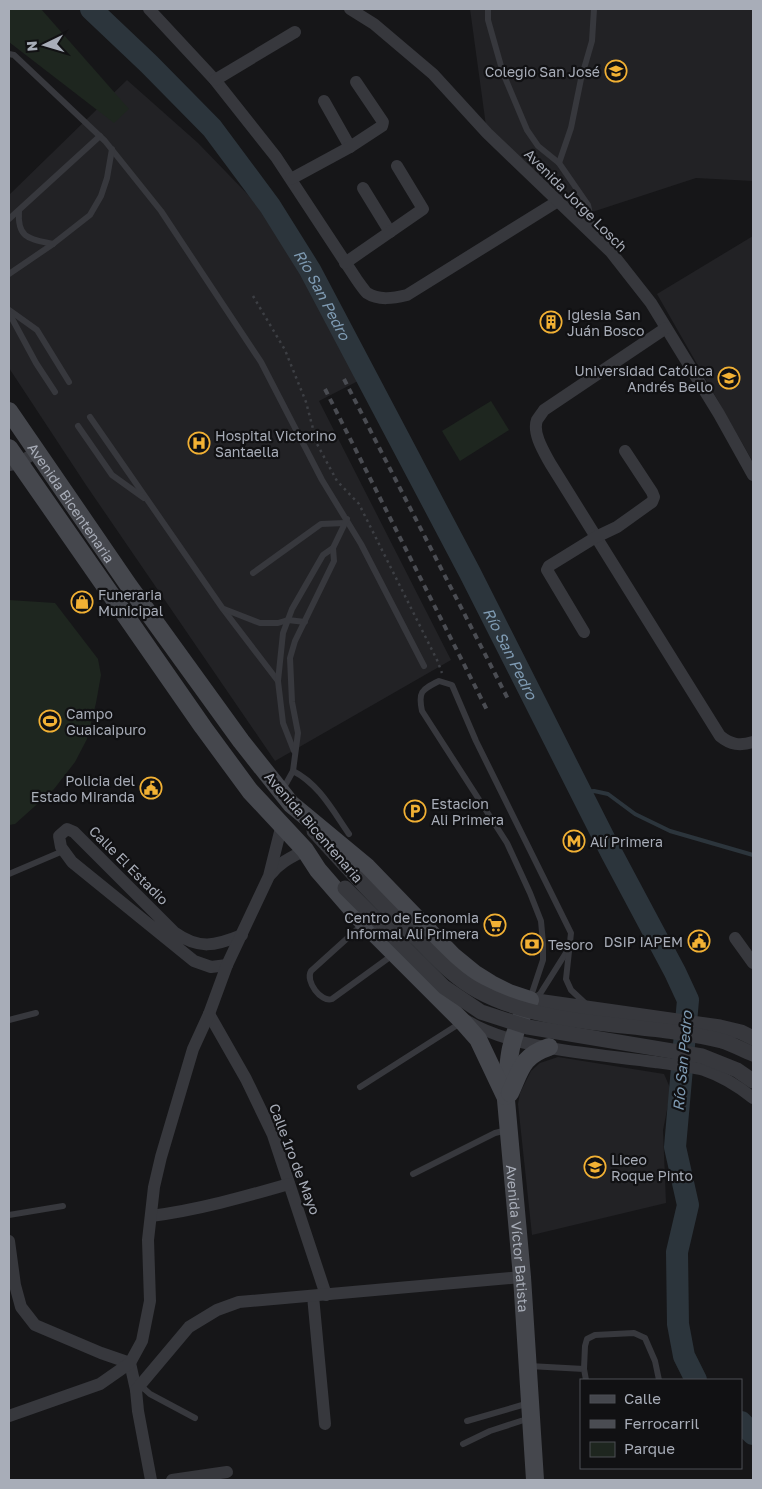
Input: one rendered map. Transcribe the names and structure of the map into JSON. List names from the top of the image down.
{
  "streets": {
    "main road": ["Avenida Bicentenaria", "Avenida Víctor Batista"],
    "street": ["Avenida Jorge Losch", "Calle El Estadio", "Calle 1ro de Mayo"]
  },
  "water": ["Río San Pedro"],
  "places": {
    "school or university": ["Colegio San José", "Universidad Católica Andrés Bello", "Liceo Roque Pinto"],
    "building": ["Iglesia San Juán Bosco"],
    "hospital": ["Hospital Victorino Santaella"],
    "shop": ["Funeraria Municipal"],
    "sports": ["Campo Guaicaipuro"],
    "public building": ["Policia del Estado Miranda", "DSIP IAPEM"],
    "parking": ["Estacion Ali Primera"],
    "metro station": ["Alí Primera"],
    "supermarket": ["Centro de Economia Informal Ali Primera"],
    "bank": ["Tesoro"]
  },
  "legend": ["Calle", "Ferrocarril", "Parque"],
  "north": "left"
}
